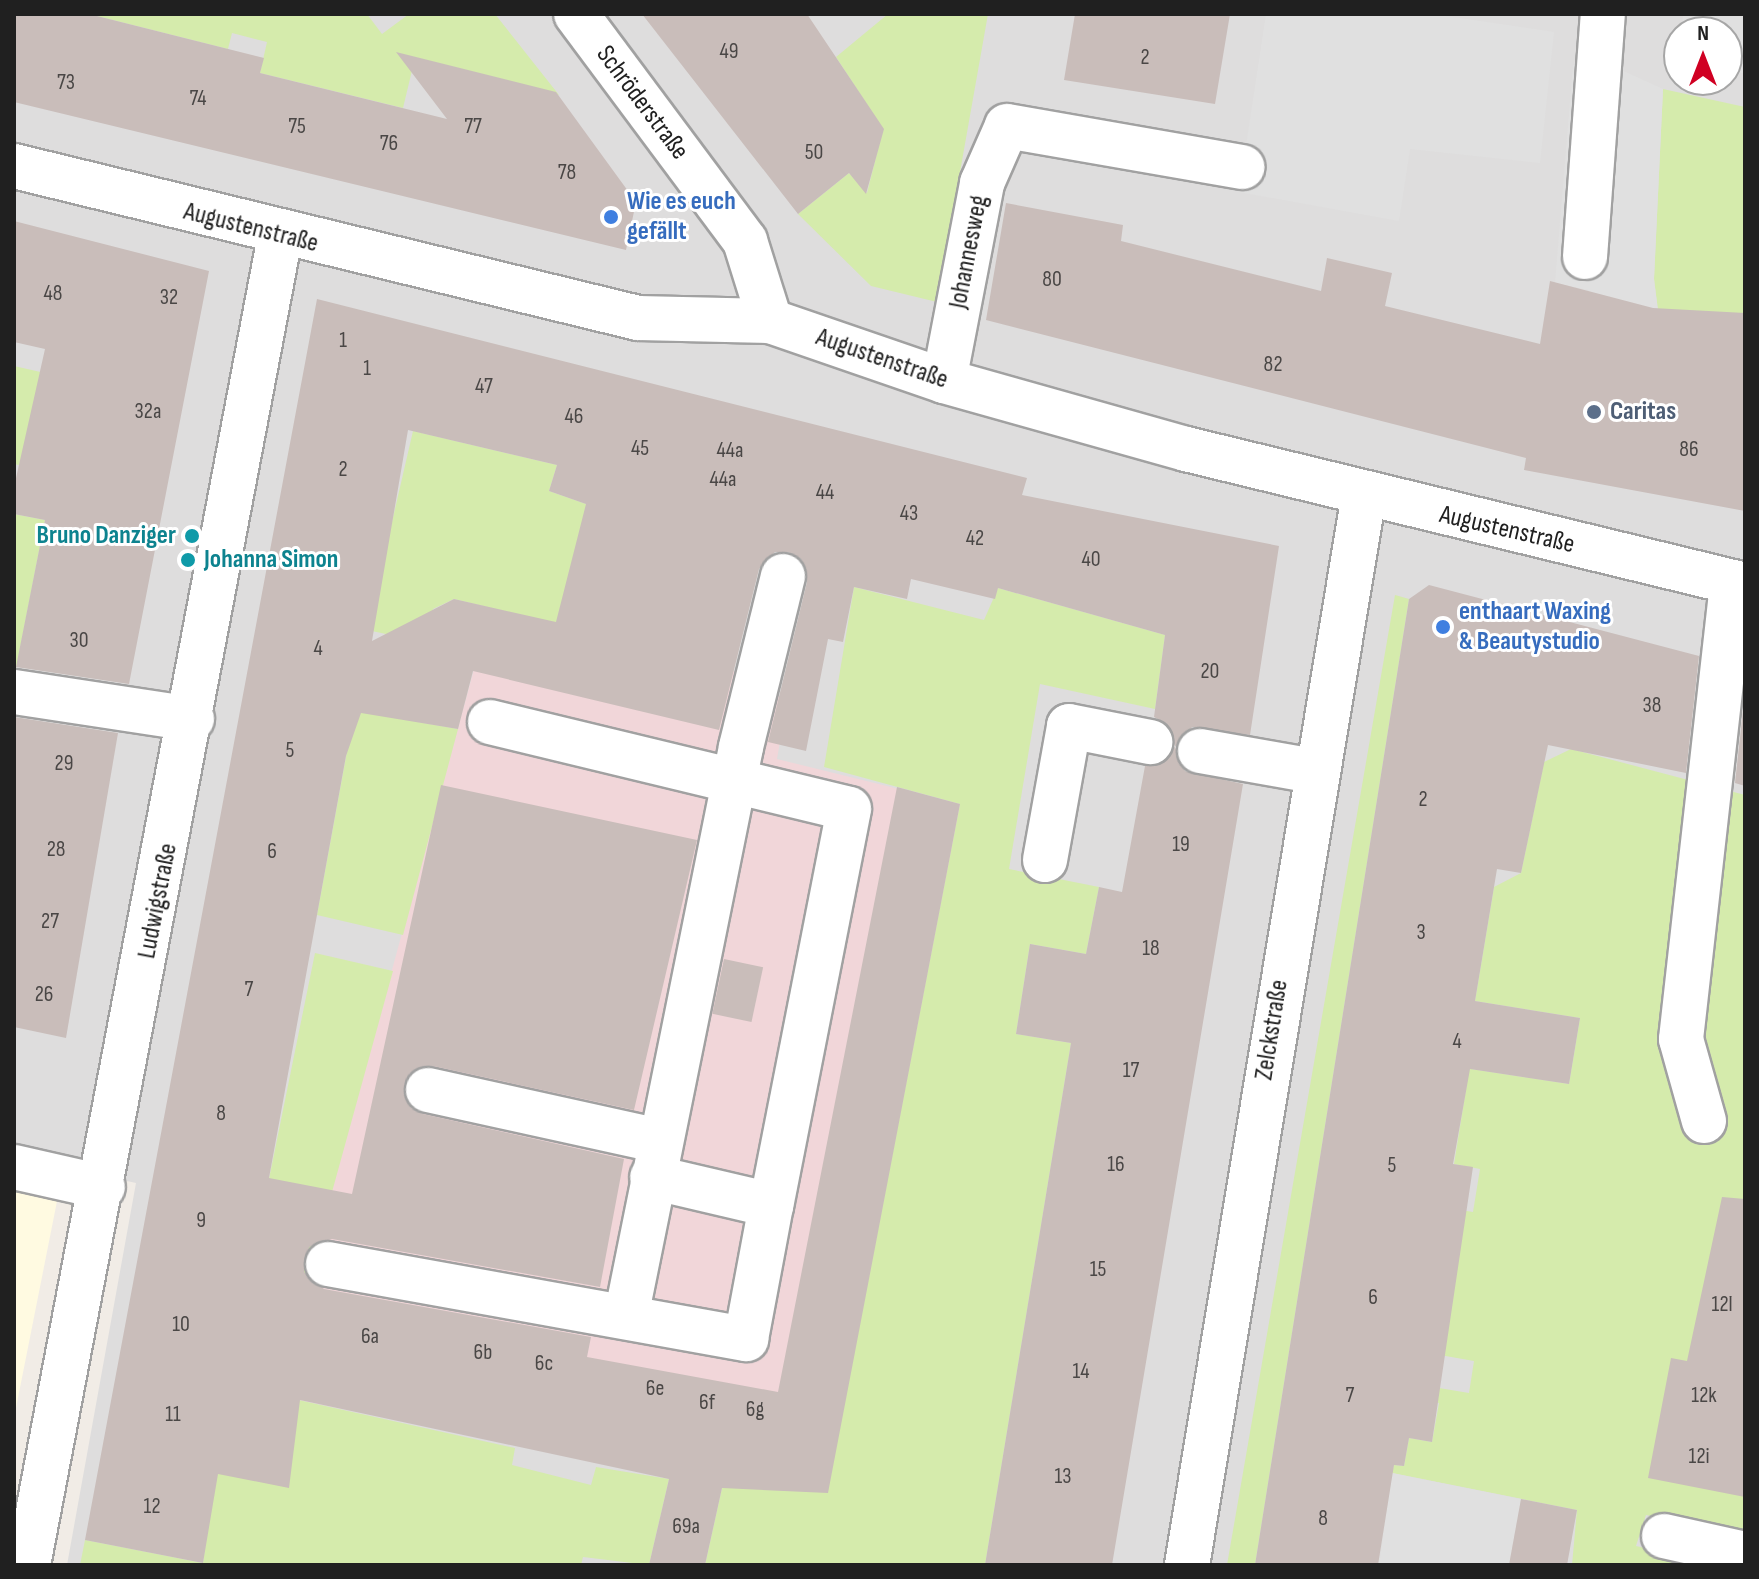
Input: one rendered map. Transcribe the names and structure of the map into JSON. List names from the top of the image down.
{
  "streets": {
    "street": [
      "Schröderstraße",
      "Augustenstraße",
      "Johannesweg",
      "Ludwigstraße",
      "Zelckstraße"
    ]
  },
  "crossings": [
    ["Schröderstraße", "Augustenstraße"],
    ["Augustenstraße", "Johannesweg"],
    ["Augustenstraße", "Ludwigstraße"],
    ["Augustenstraße", "Zelckstraße"]
  ],
  "places": [
    "Wie es euch gefällt",
    "Caritas",
    "Bruno Danziger",
    "Johanna Simon",
    "enthaart Waxing & Beautystudio"
  ],
  "house_numbers": [
    "49",
    "2",
    "73",
    "74",
    "75",
    "77",
    "76",
    "50",
    "78",
    "80",
    "48",
    "32",
    "1",
    "82",
    "1",
    "47",
    "32a",
    "46",
    "45",
    "86",
    "44a",
    "2",
    "44a",
    "44",
    "43",
    "42",
    "40",
    "30",
    "4",
    "20",
    "38",
    "5",
    "29",
    "2",
    "19",
    "28",
    "6",
    "27",
    "3",
    "18",
    "7",
    "26",
    "4",
    "17",
    "8",
    "16",
    "5",
    "9",
    "15",
    "6",
    "12l",
    "10",
    "6a",
    "6b",
    "6c",
    "14",
    "6e",
    "7",
    "12k",
    "6f",
    "6g",
    "11",
    "12i",
    "13",
    "12",
    "8",
    "69a"
  ],
  "north": "top"
}
